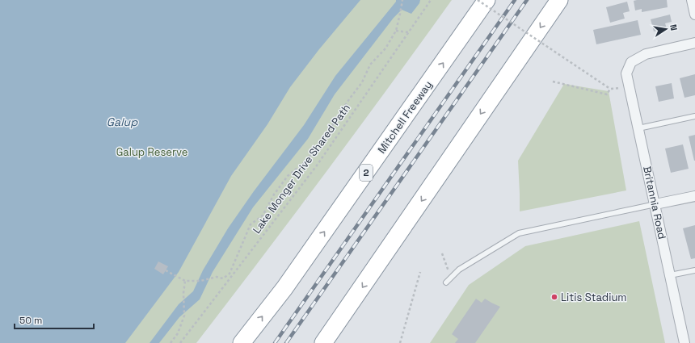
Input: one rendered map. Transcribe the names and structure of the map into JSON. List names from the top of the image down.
{
  "streets": {
    "highway": ["Mitchell Freeway", "2"],
    "street": ["Britannia Road"],
    "path": ["Lake Monger Drive Shared Path"]
  },
  "water": ["Galup"],
  "parks": ["Galup Reserve"],
  "places": ["Litis Stadium"],
  "scale_bar": "50 m",
  "north": "right"
}
